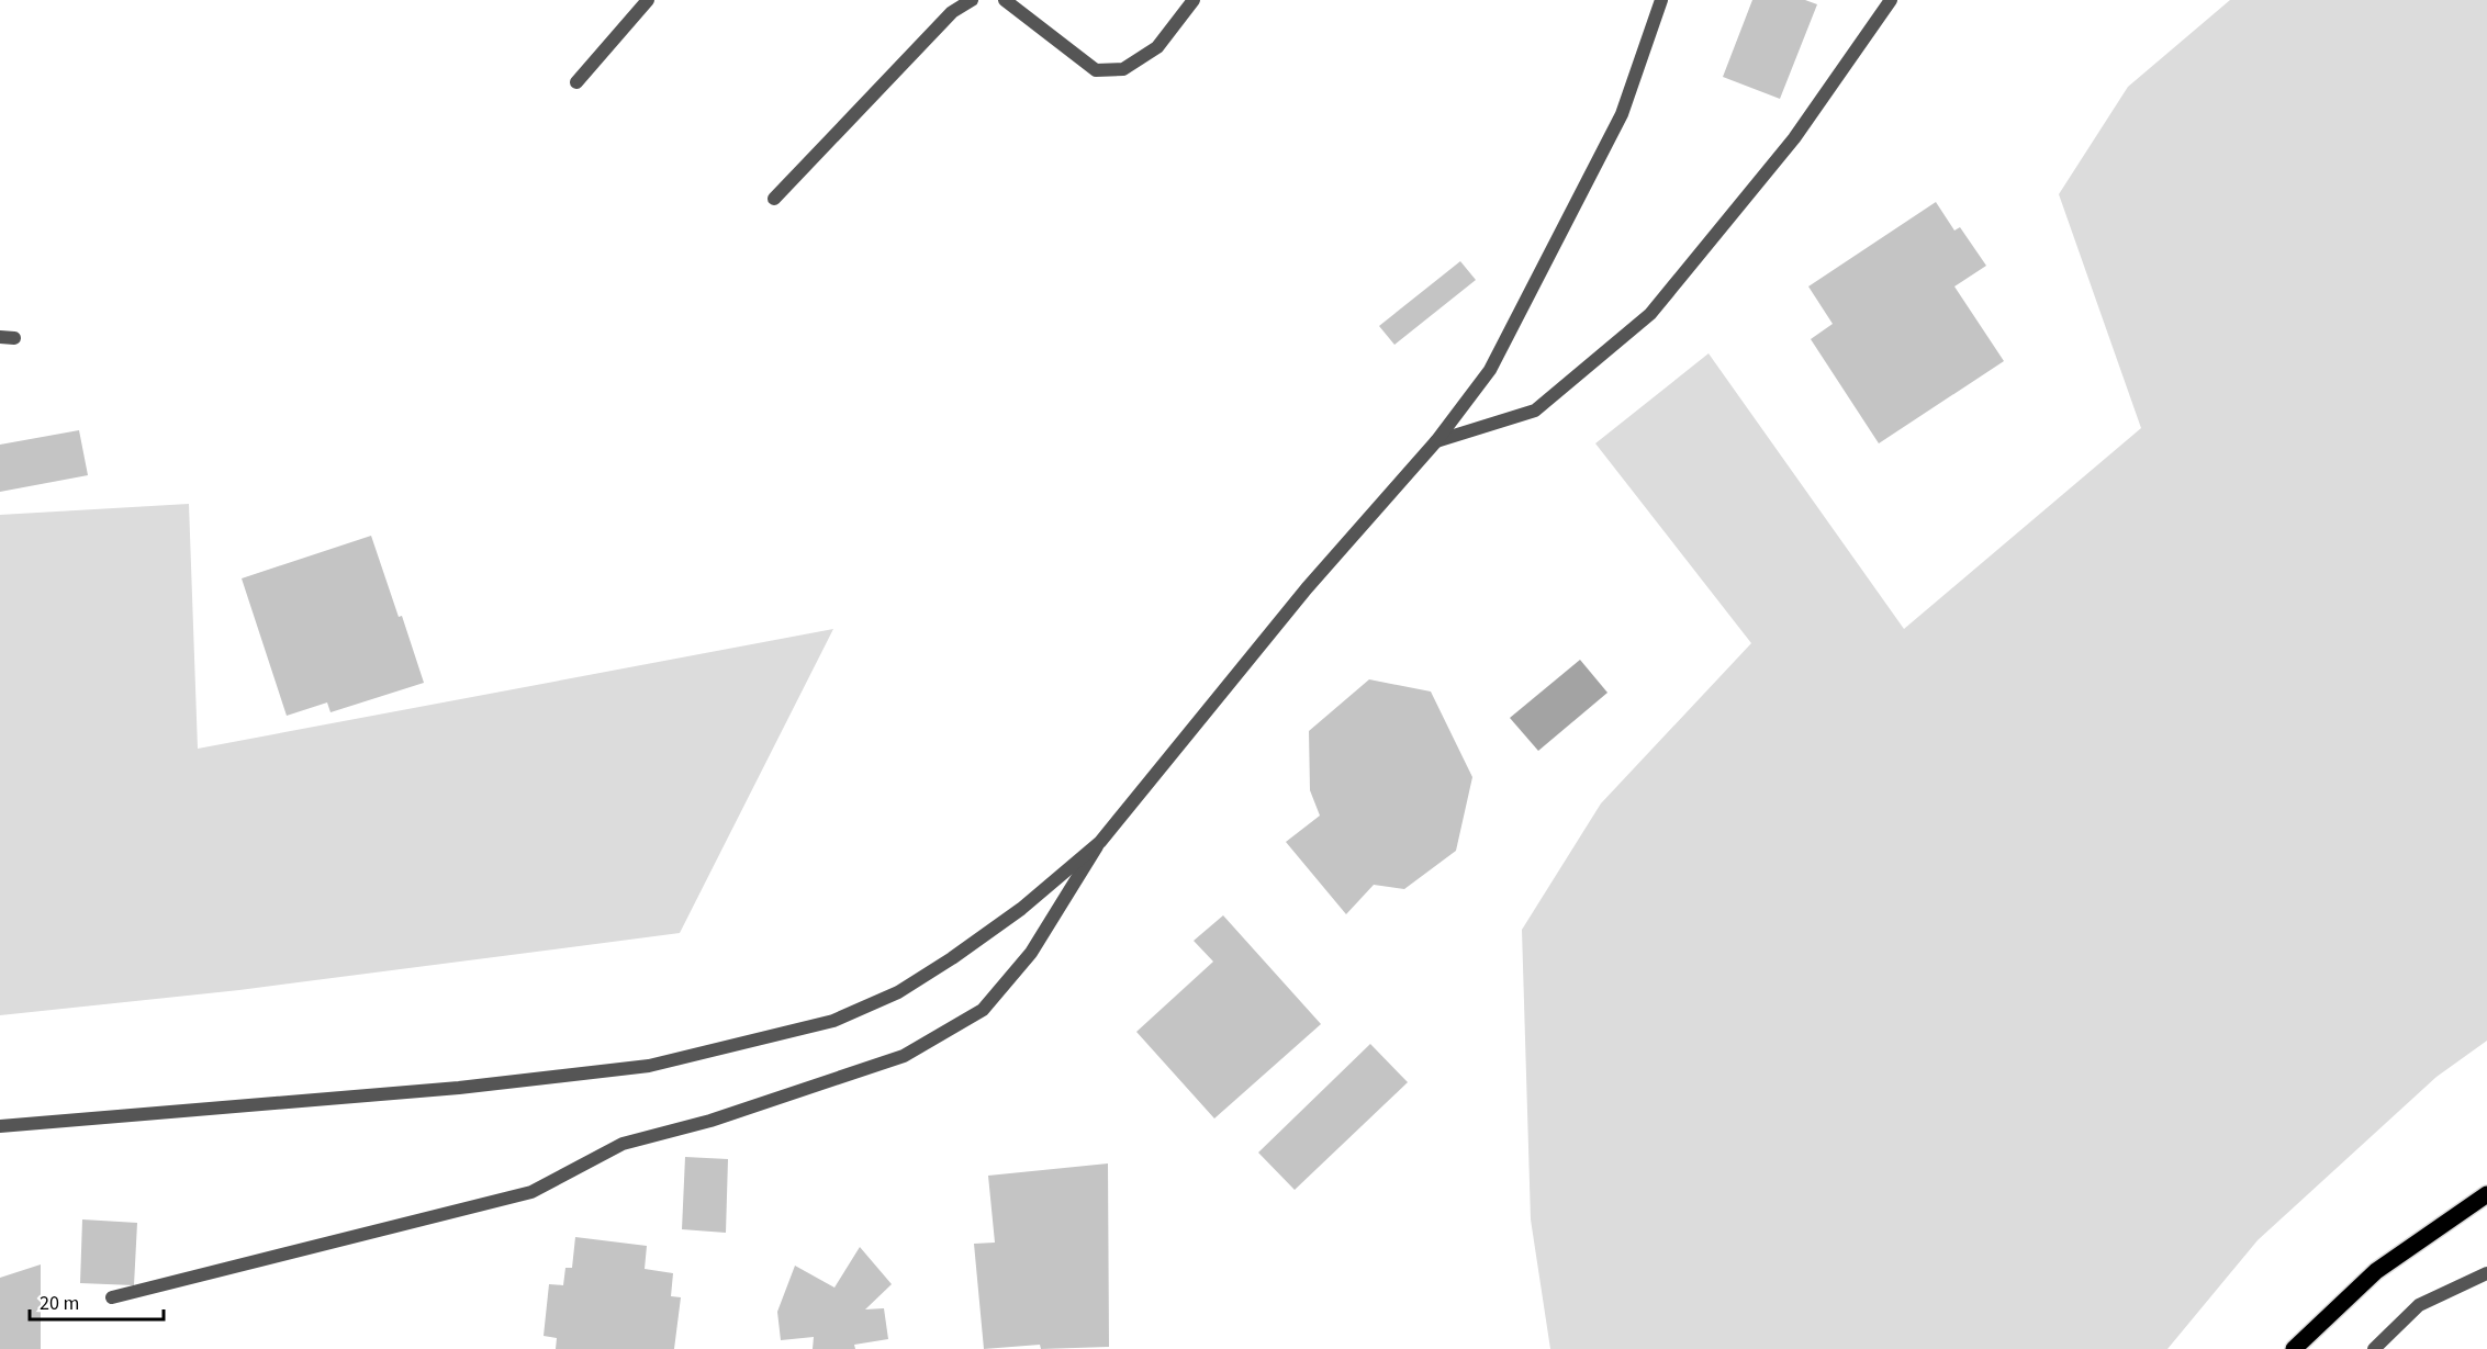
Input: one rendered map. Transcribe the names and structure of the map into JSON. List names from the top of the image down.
{
  "scale_bar": "20 m"
}
